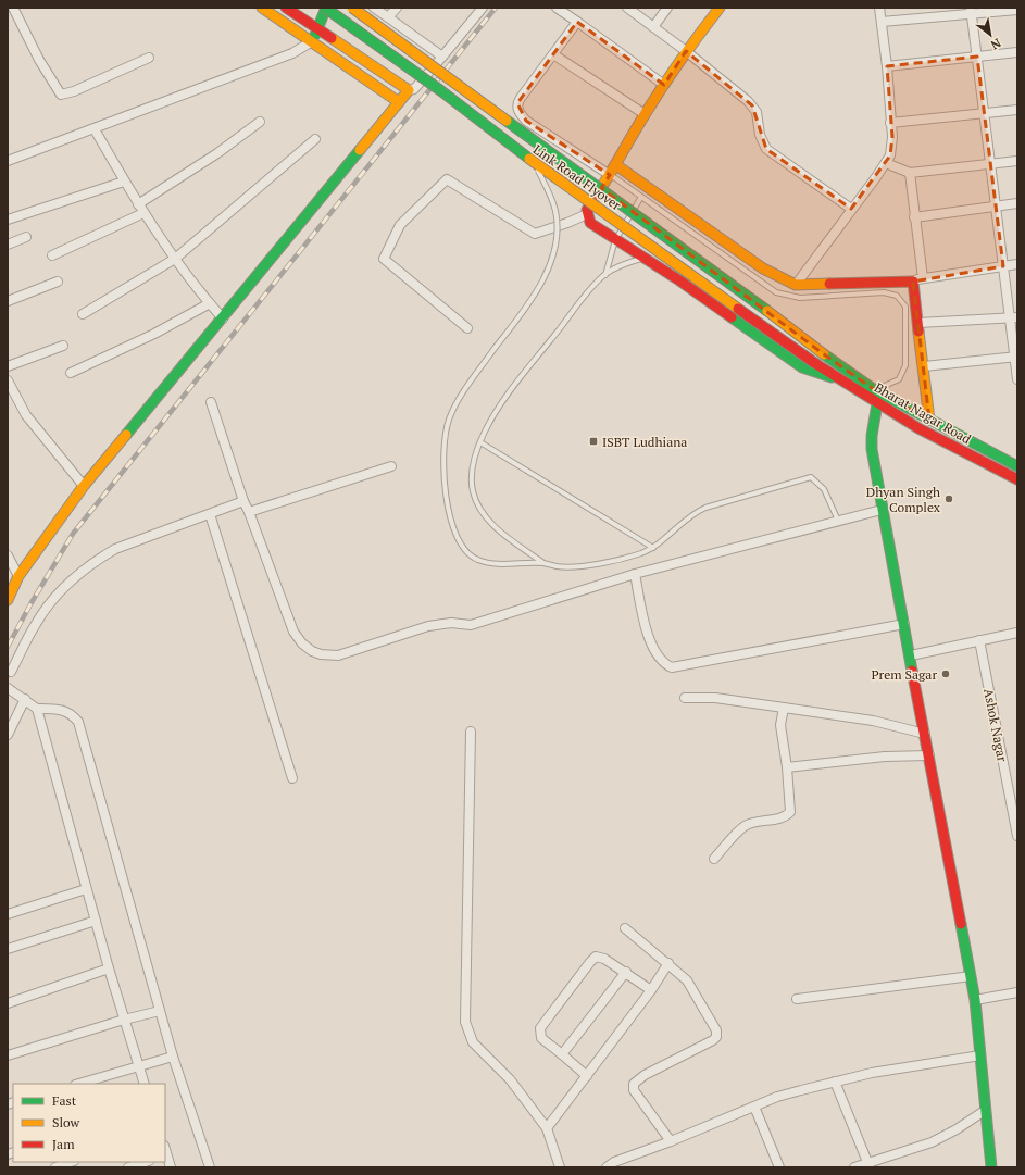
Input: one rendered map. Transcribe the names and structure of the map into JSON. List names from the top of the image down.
{
  "streets": {
    "street": ["Link Road Flyover", "Bharat Nagar Road", "Ashok Nagar"]
  },
  "crossings": [
    ["Link Road Flyover", "Bharat Nagar Road"]
  ],
  "places": {
    "transit": ["ISBT Ludhiana"],
    "other": ["Dhyan Singh Complex", "Prem Sagar"]
  },
  "legend": ["Fast", "Slow", "Jam"],
  "north": "bottom right"
}
